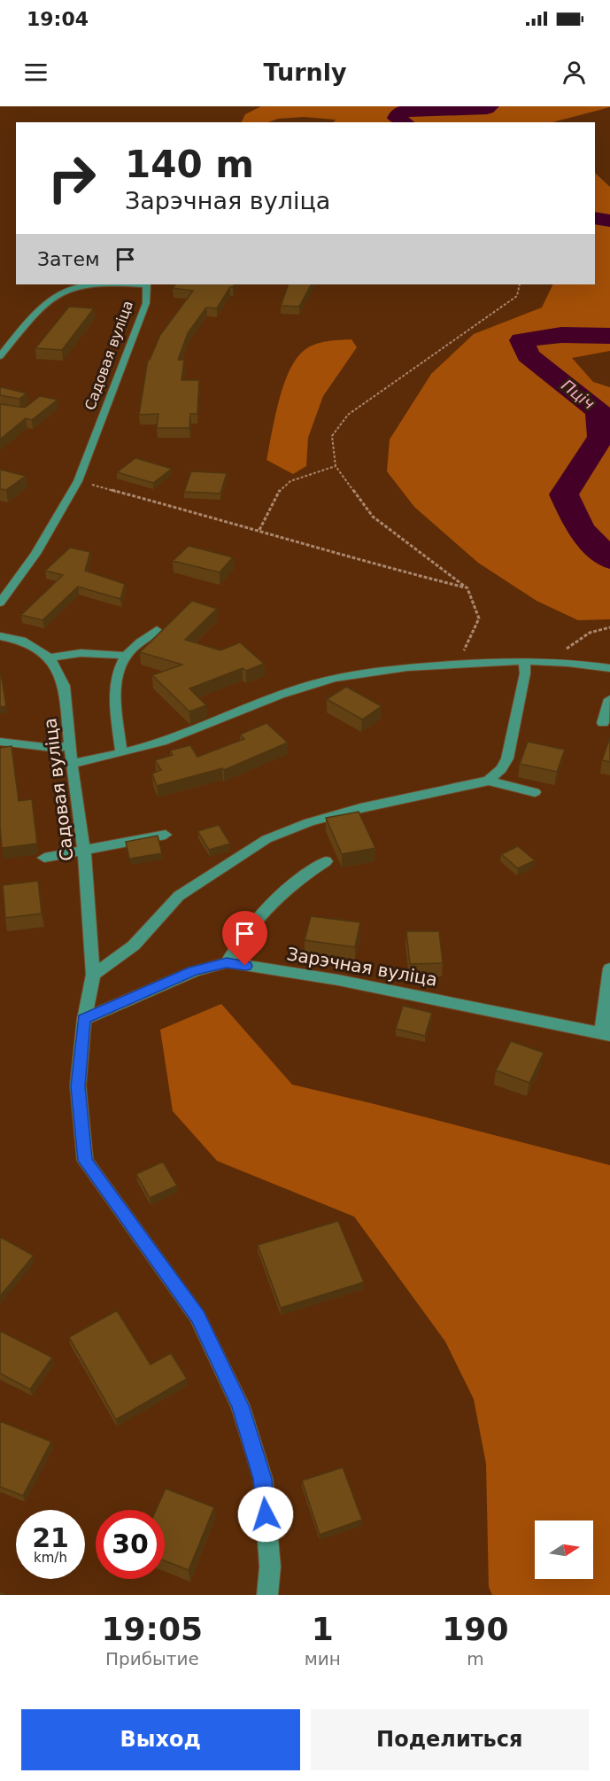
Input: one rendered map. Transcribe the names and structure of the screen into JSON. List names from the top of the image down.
{
  "streets": {
    "street": ["Садовая вуліца", "Зарэчная вуліца"]
  },
  "crossings": [
    ["Садовая вуліца", "Зарэчная вуліца"]
  ],
  "water": ["Пціч"],
  "north": "right",
  "page": {
    "status": "19:04",
    "header": "Turnly",
    "turn": ["140 m", "Зарэчная вуліца"],
    "then": "Затем",
    "speed": "21 km/h",
    "limit": "30",
    "eta": [
      "19:05",
      "Прибытие",
      "1",
      "мин",
      "190",
      "m"
    ],
    "buttons": ["Выход", "Поделиться"]
  }
}
